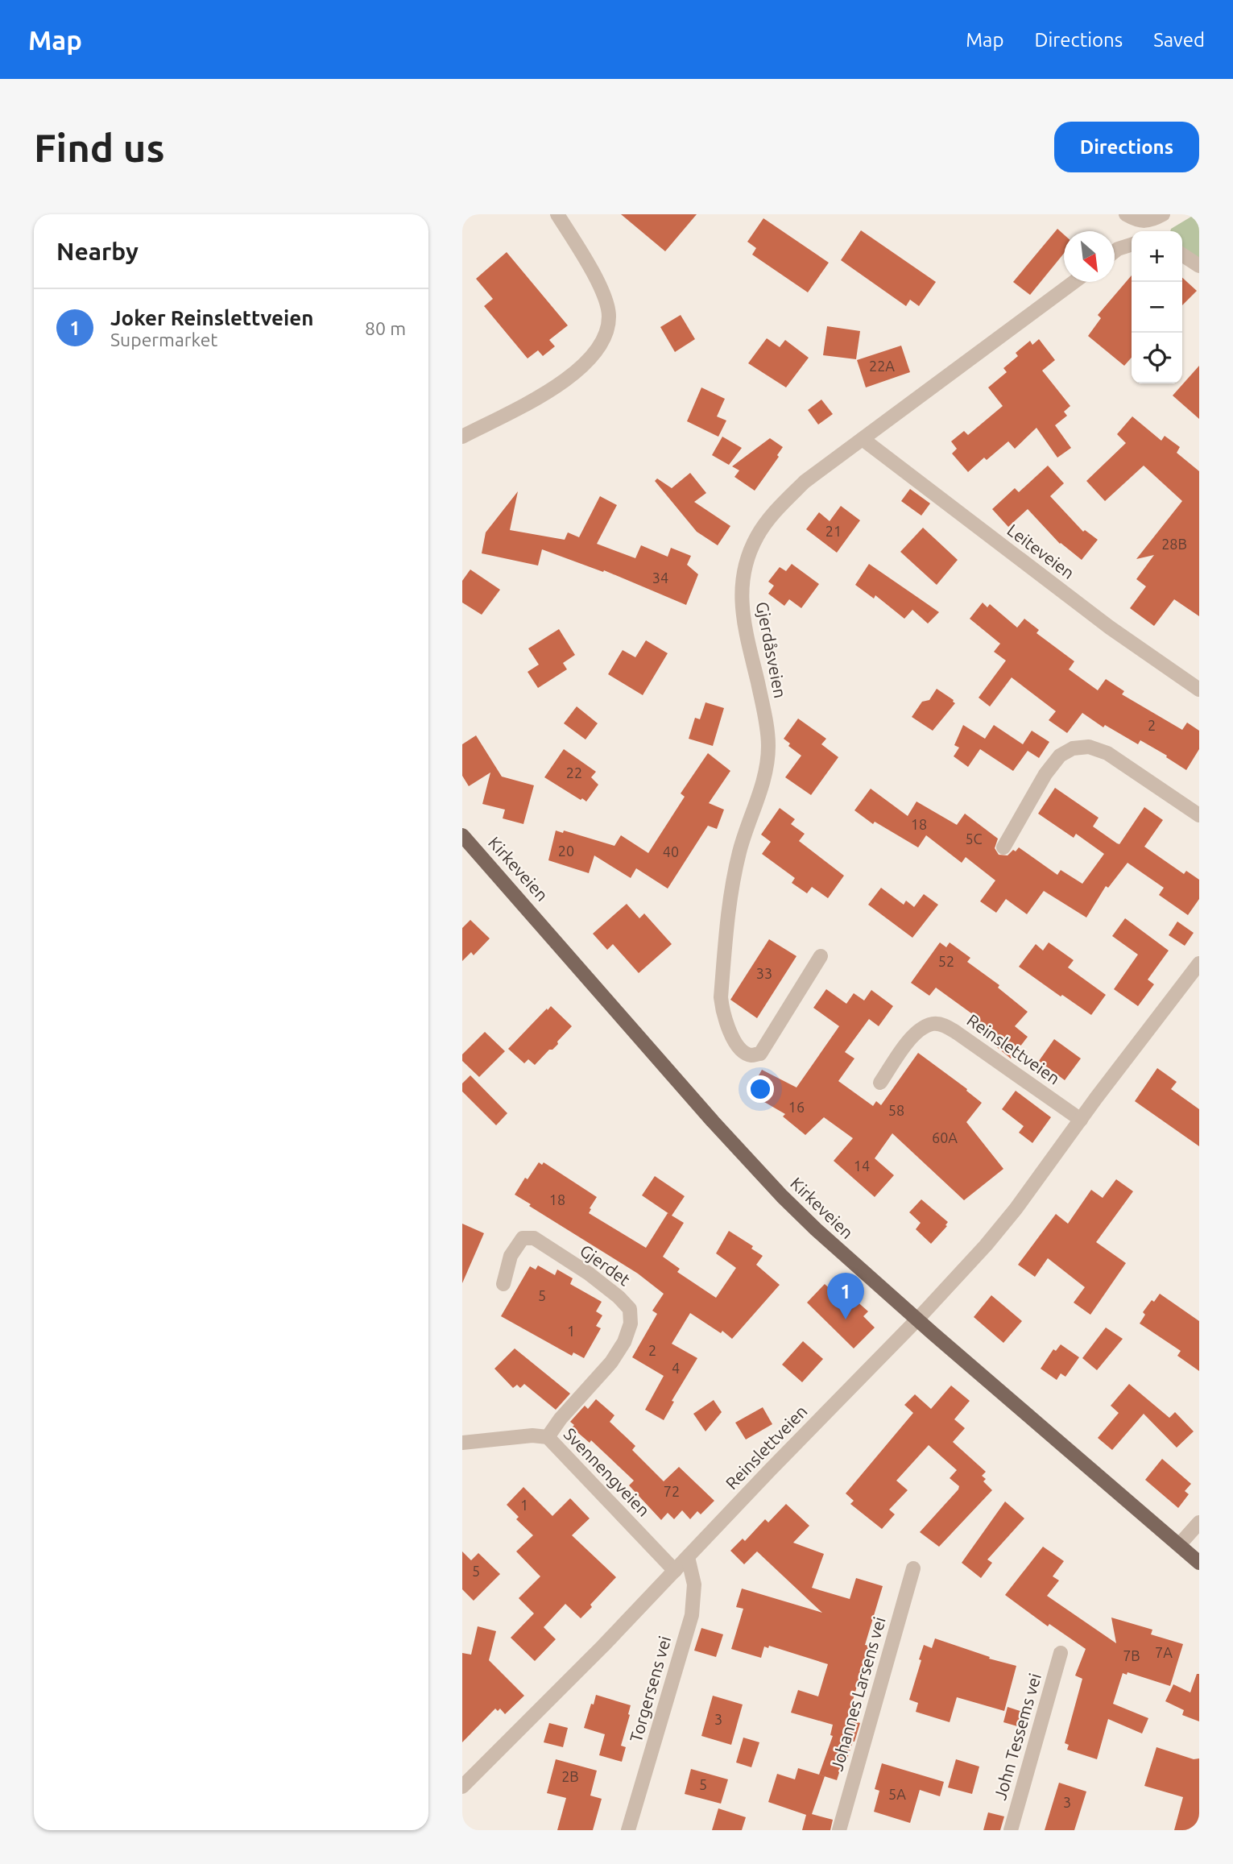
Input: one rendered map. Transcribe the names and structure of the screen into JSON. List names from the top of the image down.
{
  "streets": {
    "main road": ["Kirkeveien"],
    "street": [
      "Leiteveien",
      "Gjerdåsveien",
      "Reinslettveien",
      "Gjerdet",
      "Svennengveien",
      "Torgersens vei",
      "Johannes Larsens vei",
      "John Tessems vei"
    ]
  },
  "crossings": [
    ["Leiteveien", "Gjerdåsveien"],
    ["Kirkeveien", "Reinslettveien"],
    ["Reinslettveien", "Svennengveien"],
    ["Reinslettveien", "Torgersens vei"],
    ["Gjerdet", "Svennengveien"]
  ],
  "house_numbers": [
    "22A",
    "21",
    "28B",
    "34",
    "2",
    "22",
    "18",
    "5C",
    "20",
    "40",
    "52",
    "33",
    "16",
    "58",
    "60A",
    "14",
    "18",
    "5",
    "1",
    "2",
    "4",
    "72",
    "1",
    "5",
    "7A",
    "7B",
    "3",
    "2B",
    "5",
    "5A",
    "3"
  ],
  "north": "bottom right",
  "page": {
    "header": "Map",
    "nav": ["Map", "Directions", "Saved"],
    "buttons": "Directions",
    "title": "Find us",
    "heading": "Nearby",
    "map_buttons": ["+", "−"],
    "list": [
      {
        "mark": "1",
        "name": "Joker Reinslettveien",
        "note": "Supermarket",
        "value": "80 m"
      }
    ],
    "pins": "1"
  }
}
